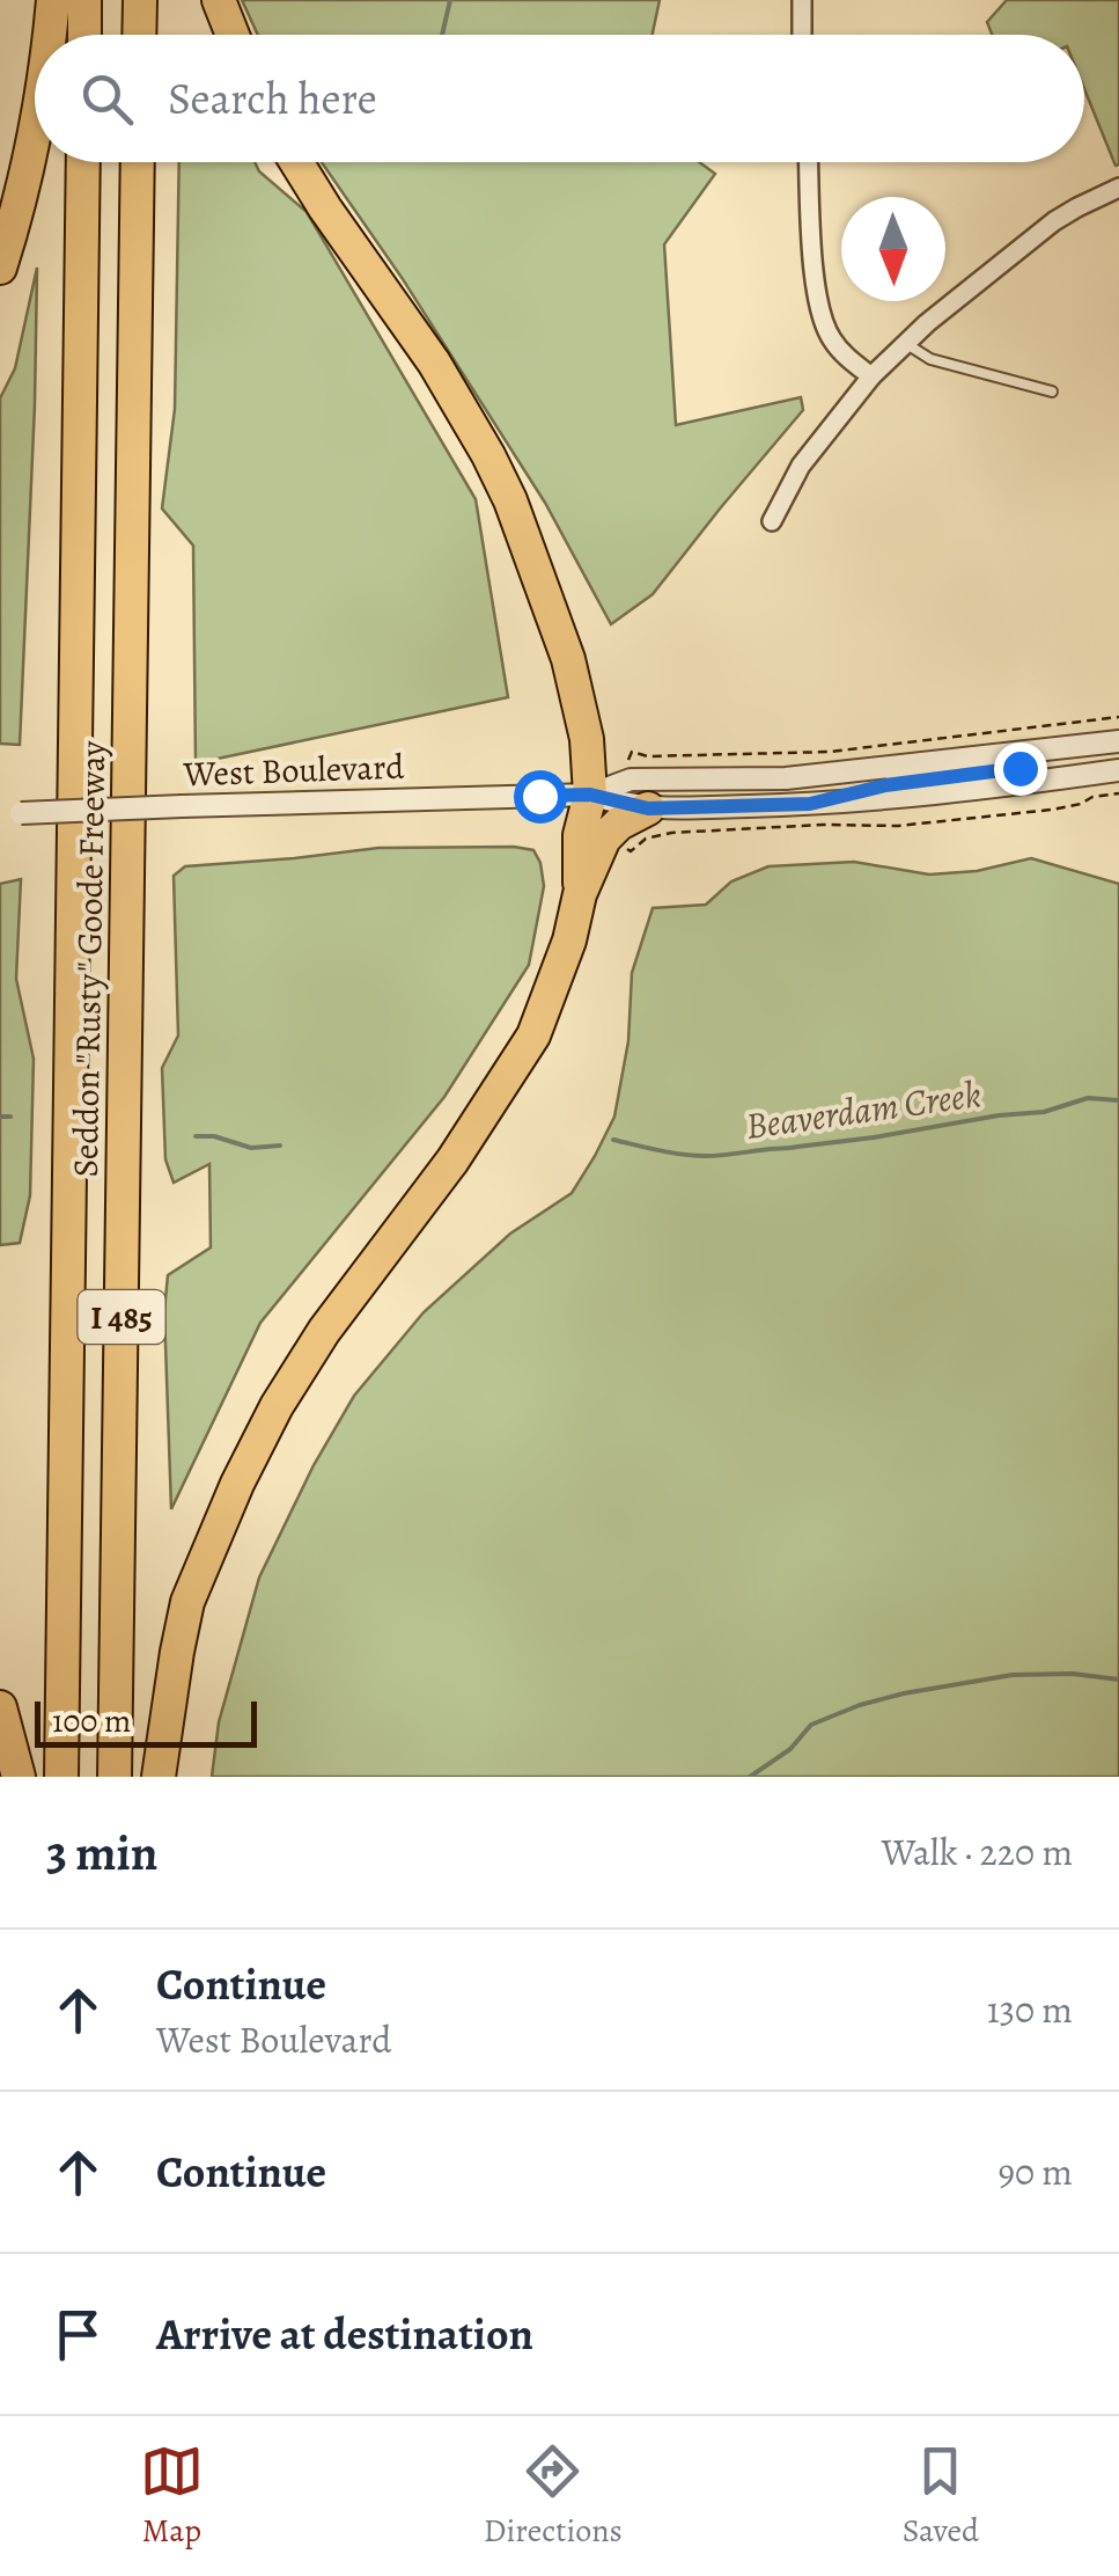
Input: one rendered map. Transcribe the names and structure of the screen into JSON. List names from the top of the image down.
{
  "streets": {
    "highway": ["Seddon \"Rusty\" Goode Freeway", "I 485"],
    "street": ["West Boulevard"]
  },
  "water": ["Beaverdam Creek"],
  "scale_bar": "100 m",
  "north": "bottom",
  "page": {
    "search": "Search here",
    "scale": "100 m",
    "heading": ["3 min", "Walk · 220 m"],
    "list": [
      ["Continue", "West Boulevard", "130 m"],
      ["Continue", "90 m"],
      "Arrive at destination"
    ],
    "nav": ["Map", "Directions", "Saved"]
  }
}
